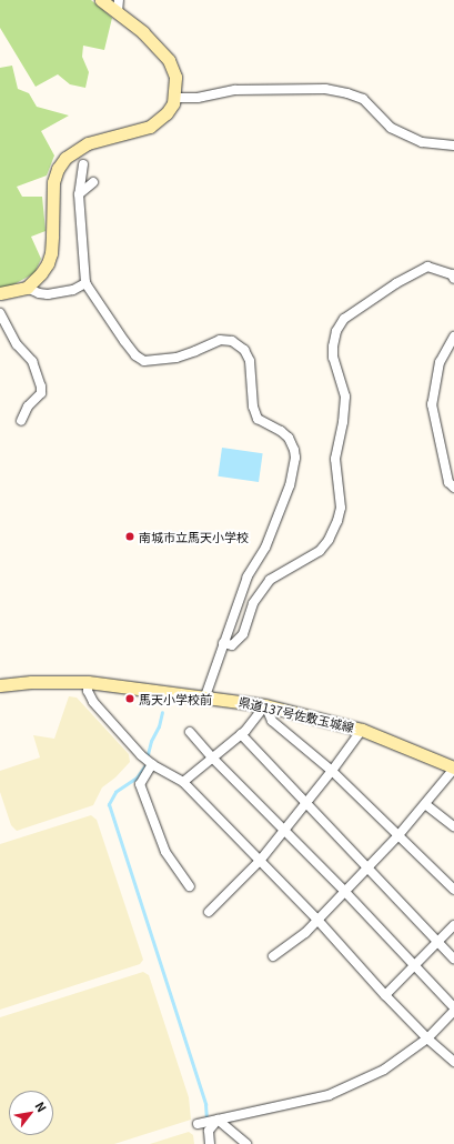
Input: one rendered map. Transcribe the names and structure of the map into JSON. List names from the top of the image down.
{
  "streets": {
    "main road": ["県道137号佐敷玉城線"]
  },
  "places": ["南城市立馬天小学校", "馬天小学校前"],
  "north": "top right"
}
